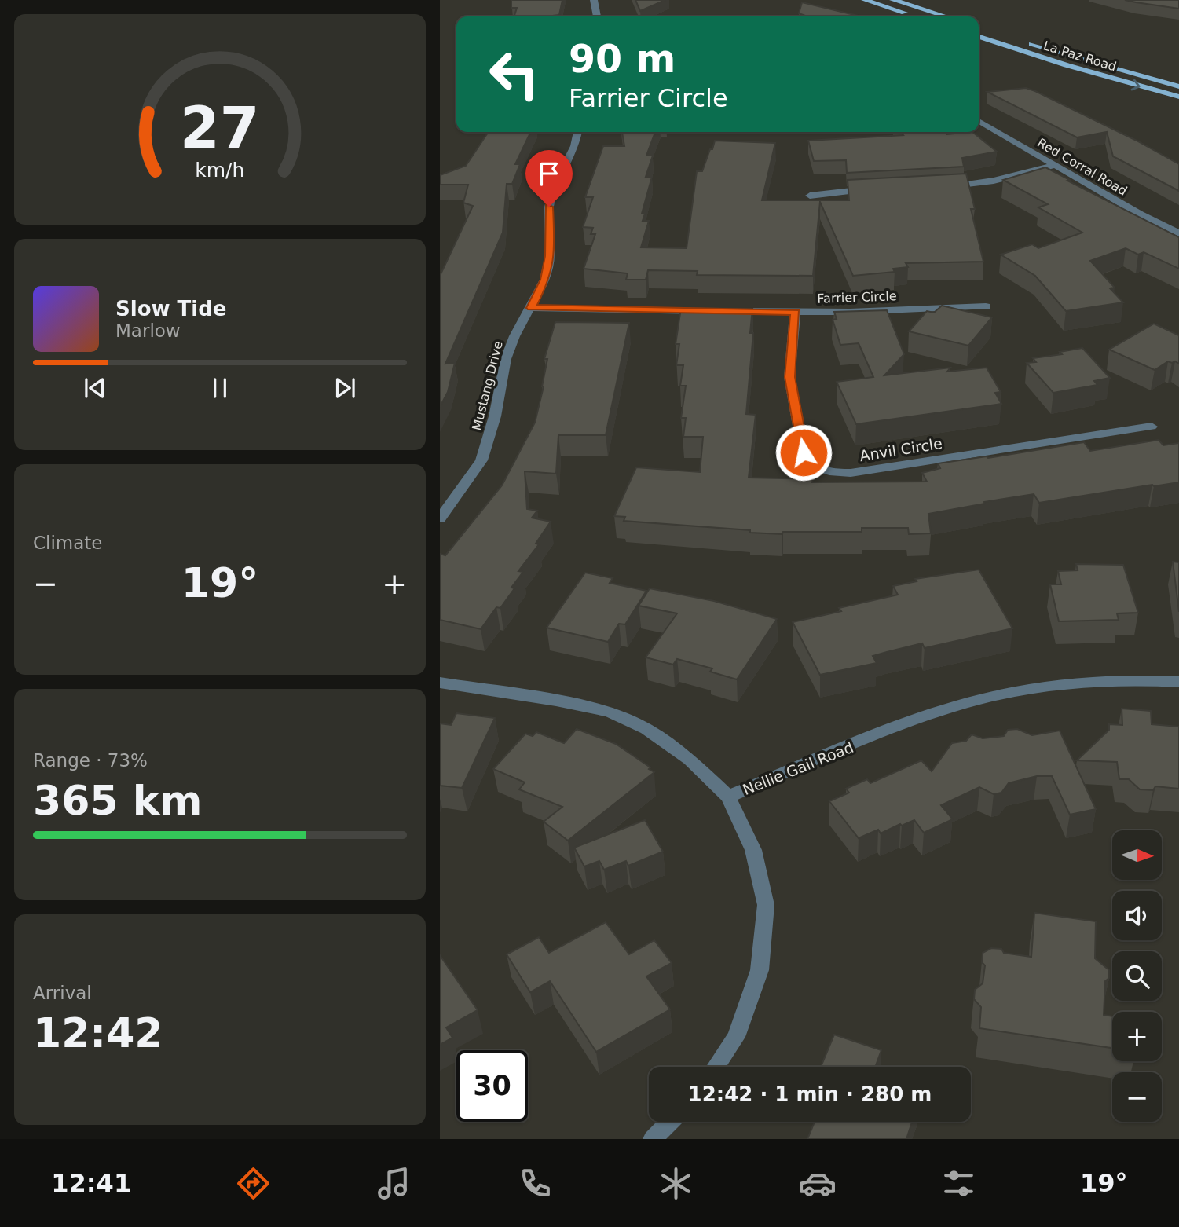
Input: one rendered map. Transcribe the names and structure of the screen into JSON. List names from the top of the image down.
{
  "streets": {
    "main road": ["La Paz Road"],
    "street": [
      "Red Corral Road",
      "Farrier Circle",
      "Mustang Drive",
      "Anvil Circle",
      "Nellie Gail Road"
    ]
  },
  "crossings": [
    ["Farrier Circle", "Mustang Drive"],
    ["Farrier Circle", "Anvil Circle"]
  ],
  "north": "right",
  "page": {
    "turn": ["90 m", "Farrier Circle"],
    "song": ["Slow Tide", "Marlow"],
    "tile": [
      "Climate",
      ["Range · 73%", "365 km"],
      ["Arrival", "12:42"]
    ],
    "heat": ["−", "19°", "+"],
    "map_buttons": ["+", "−"],
    "limit": "30",
    "trip": "12:42 · 1 min · 280 m",
    "tabs": ["12:41", "19°"],
    "gauge": ["27", "km/h"]
  }
}
